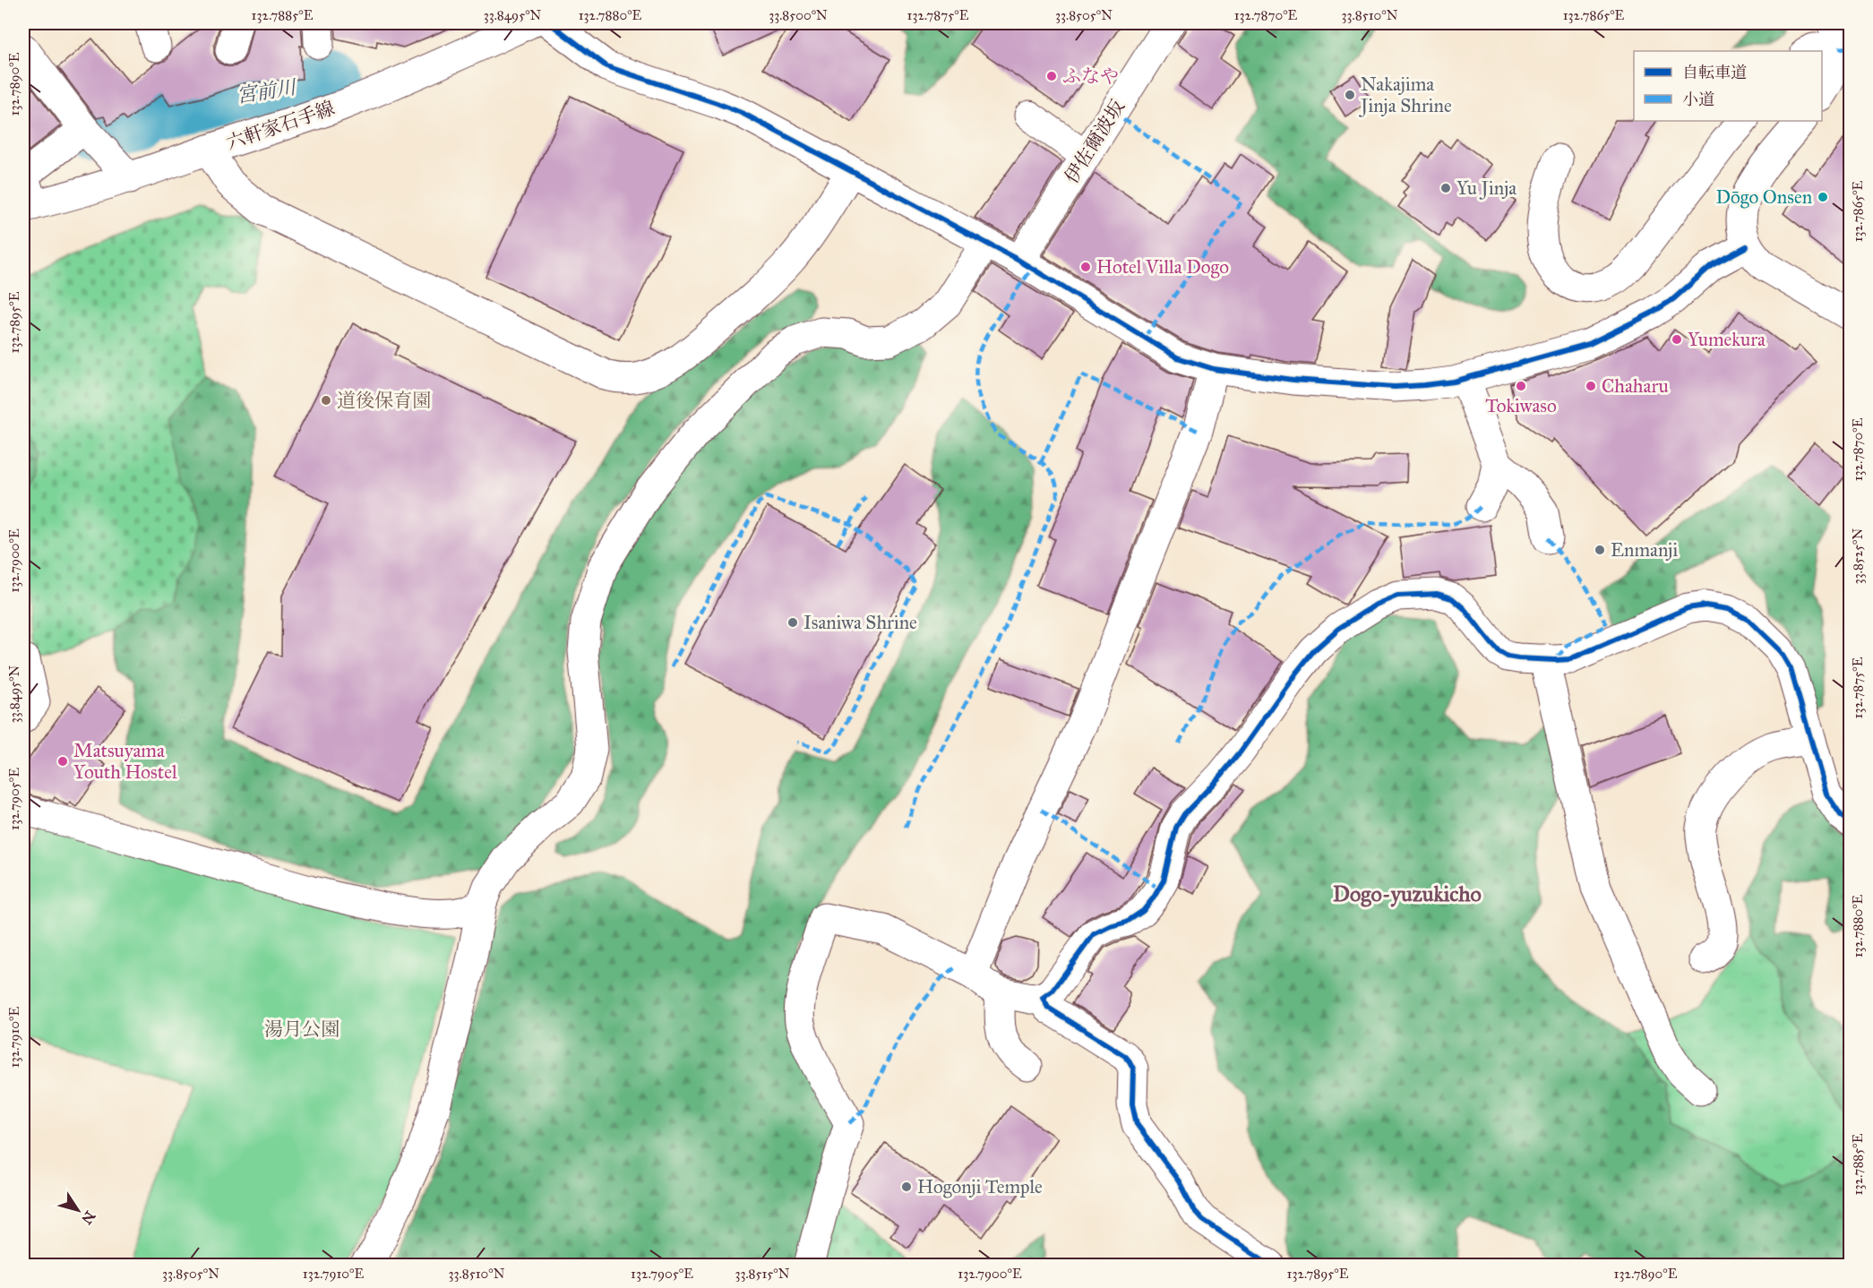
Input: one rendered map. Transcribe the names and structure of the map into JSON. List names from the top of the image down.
{
  "streets": {
    "street": ["六軒家石手線", "伊佐爾波坂"]
  },
  "districts": ["Dogo-yuzukicho"],
  "water": ["宮前川"],
  "parks": ["湯月公園"],
  "places": [
    "ふなや",
    "Nakajima Jinja Shrine",
    "Yu Jinja",
    "Dōgo Onsen",
    "Hotel Villa Dogo",
    "Yumekura",
    "Tokiwaso",
    "Chaharu",
    "道後保育園",
    "Enmanji",
    "Isaniwa Shrine",
    "Matsuyama Youth Hostel",
    "Hogonji Temple"
  ],
  "legend": ["自転車道", "小道"],
  "north": "bottom right",
  "coordinates": [
    "132.7885°E",
    "33.8495°N",
    "132.7880°E",
    "33.8500°N",
    "132.7875°E",
    "33.8505°N",
    "132.7870°E",
    "33.8510°N",
    "132.7865°E",
    "132.7890°E",
    "132.7895°E",
    "33.8525°N",
    "132.7900°E",
    "132.7905°E",
    "132.7910°E",
    "33.8515°N"
  ]
}
